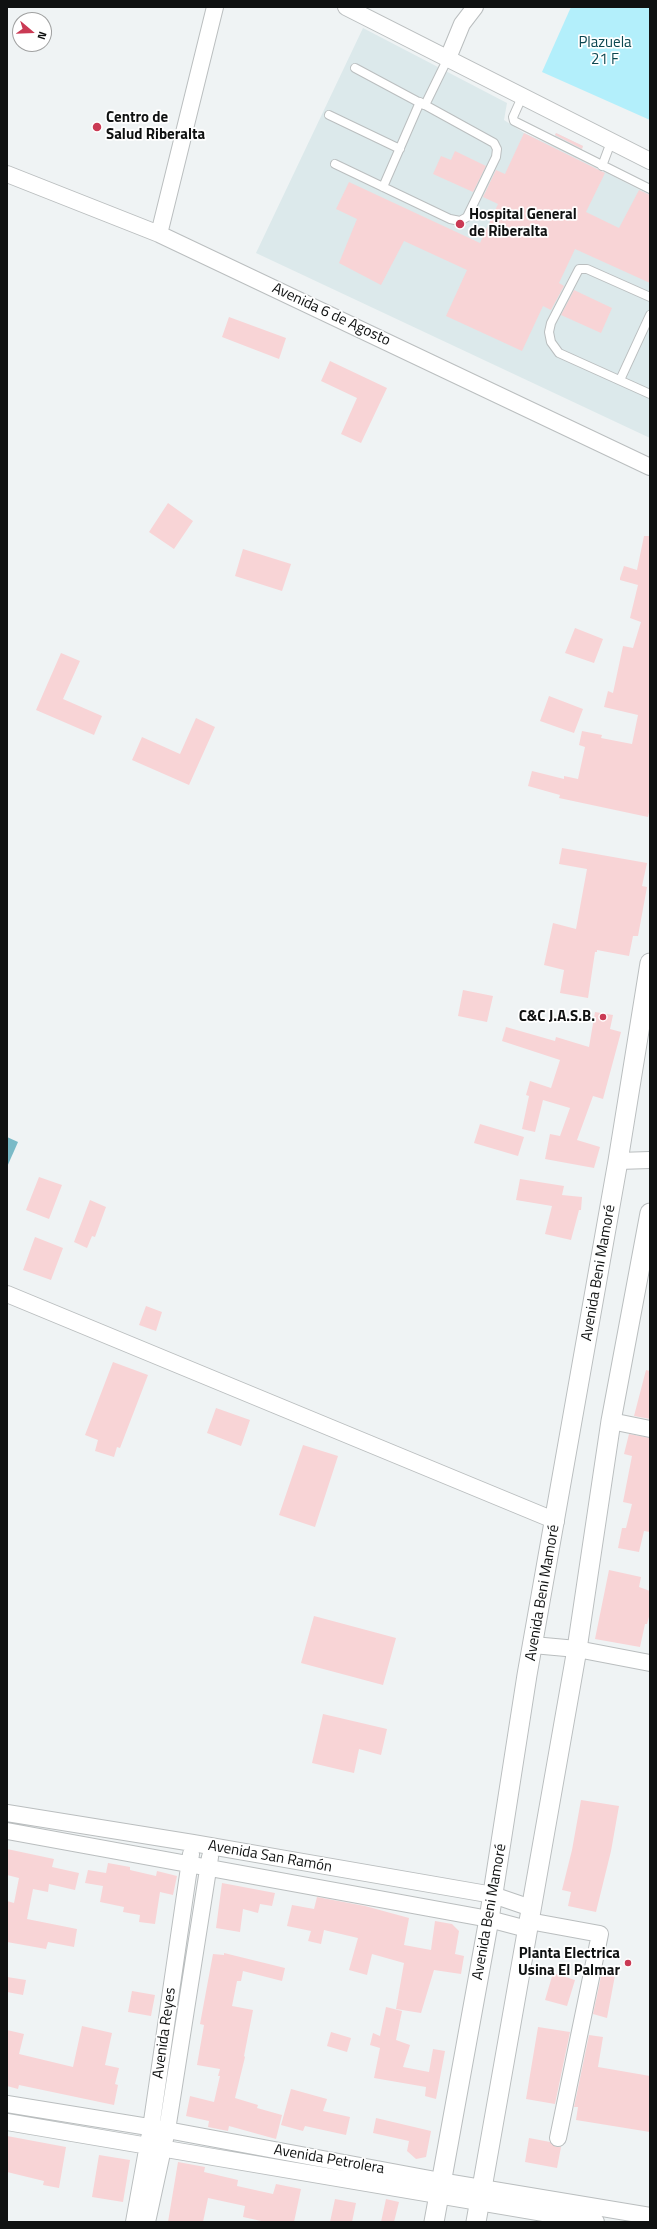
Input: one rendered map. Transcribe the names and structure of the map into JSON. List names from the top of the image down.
{
  "streets": {
    "street": [
      "Avenida 6 de Agosto",
      "Avenida Beni Mamoré",
      "Avenida San Ramón",
      "Avenida Reyes",
      "Avenida Petrolera"
    ]
  },
  "crossings": [
    ["Avenida Beni Mamoré", "Avenida San Ramón"],
    ["Avenida Beni Mamoré", "Avenida Petrolera"],
    ["Avenida San Ramón", "Avenida Reyes"],
    ["Avenida Reyes", "Avenida Petrolera"]
  ],
  "parks": ["Plazuela 21 F"],
  "places": [
    "Centro de Salud Riberalta",
    "Hospital General de Riberalta",
    "C&C J.A.S.B.",
    "Planta Electrica Usina El Palmar"
  ],
  "north": "right"
}
